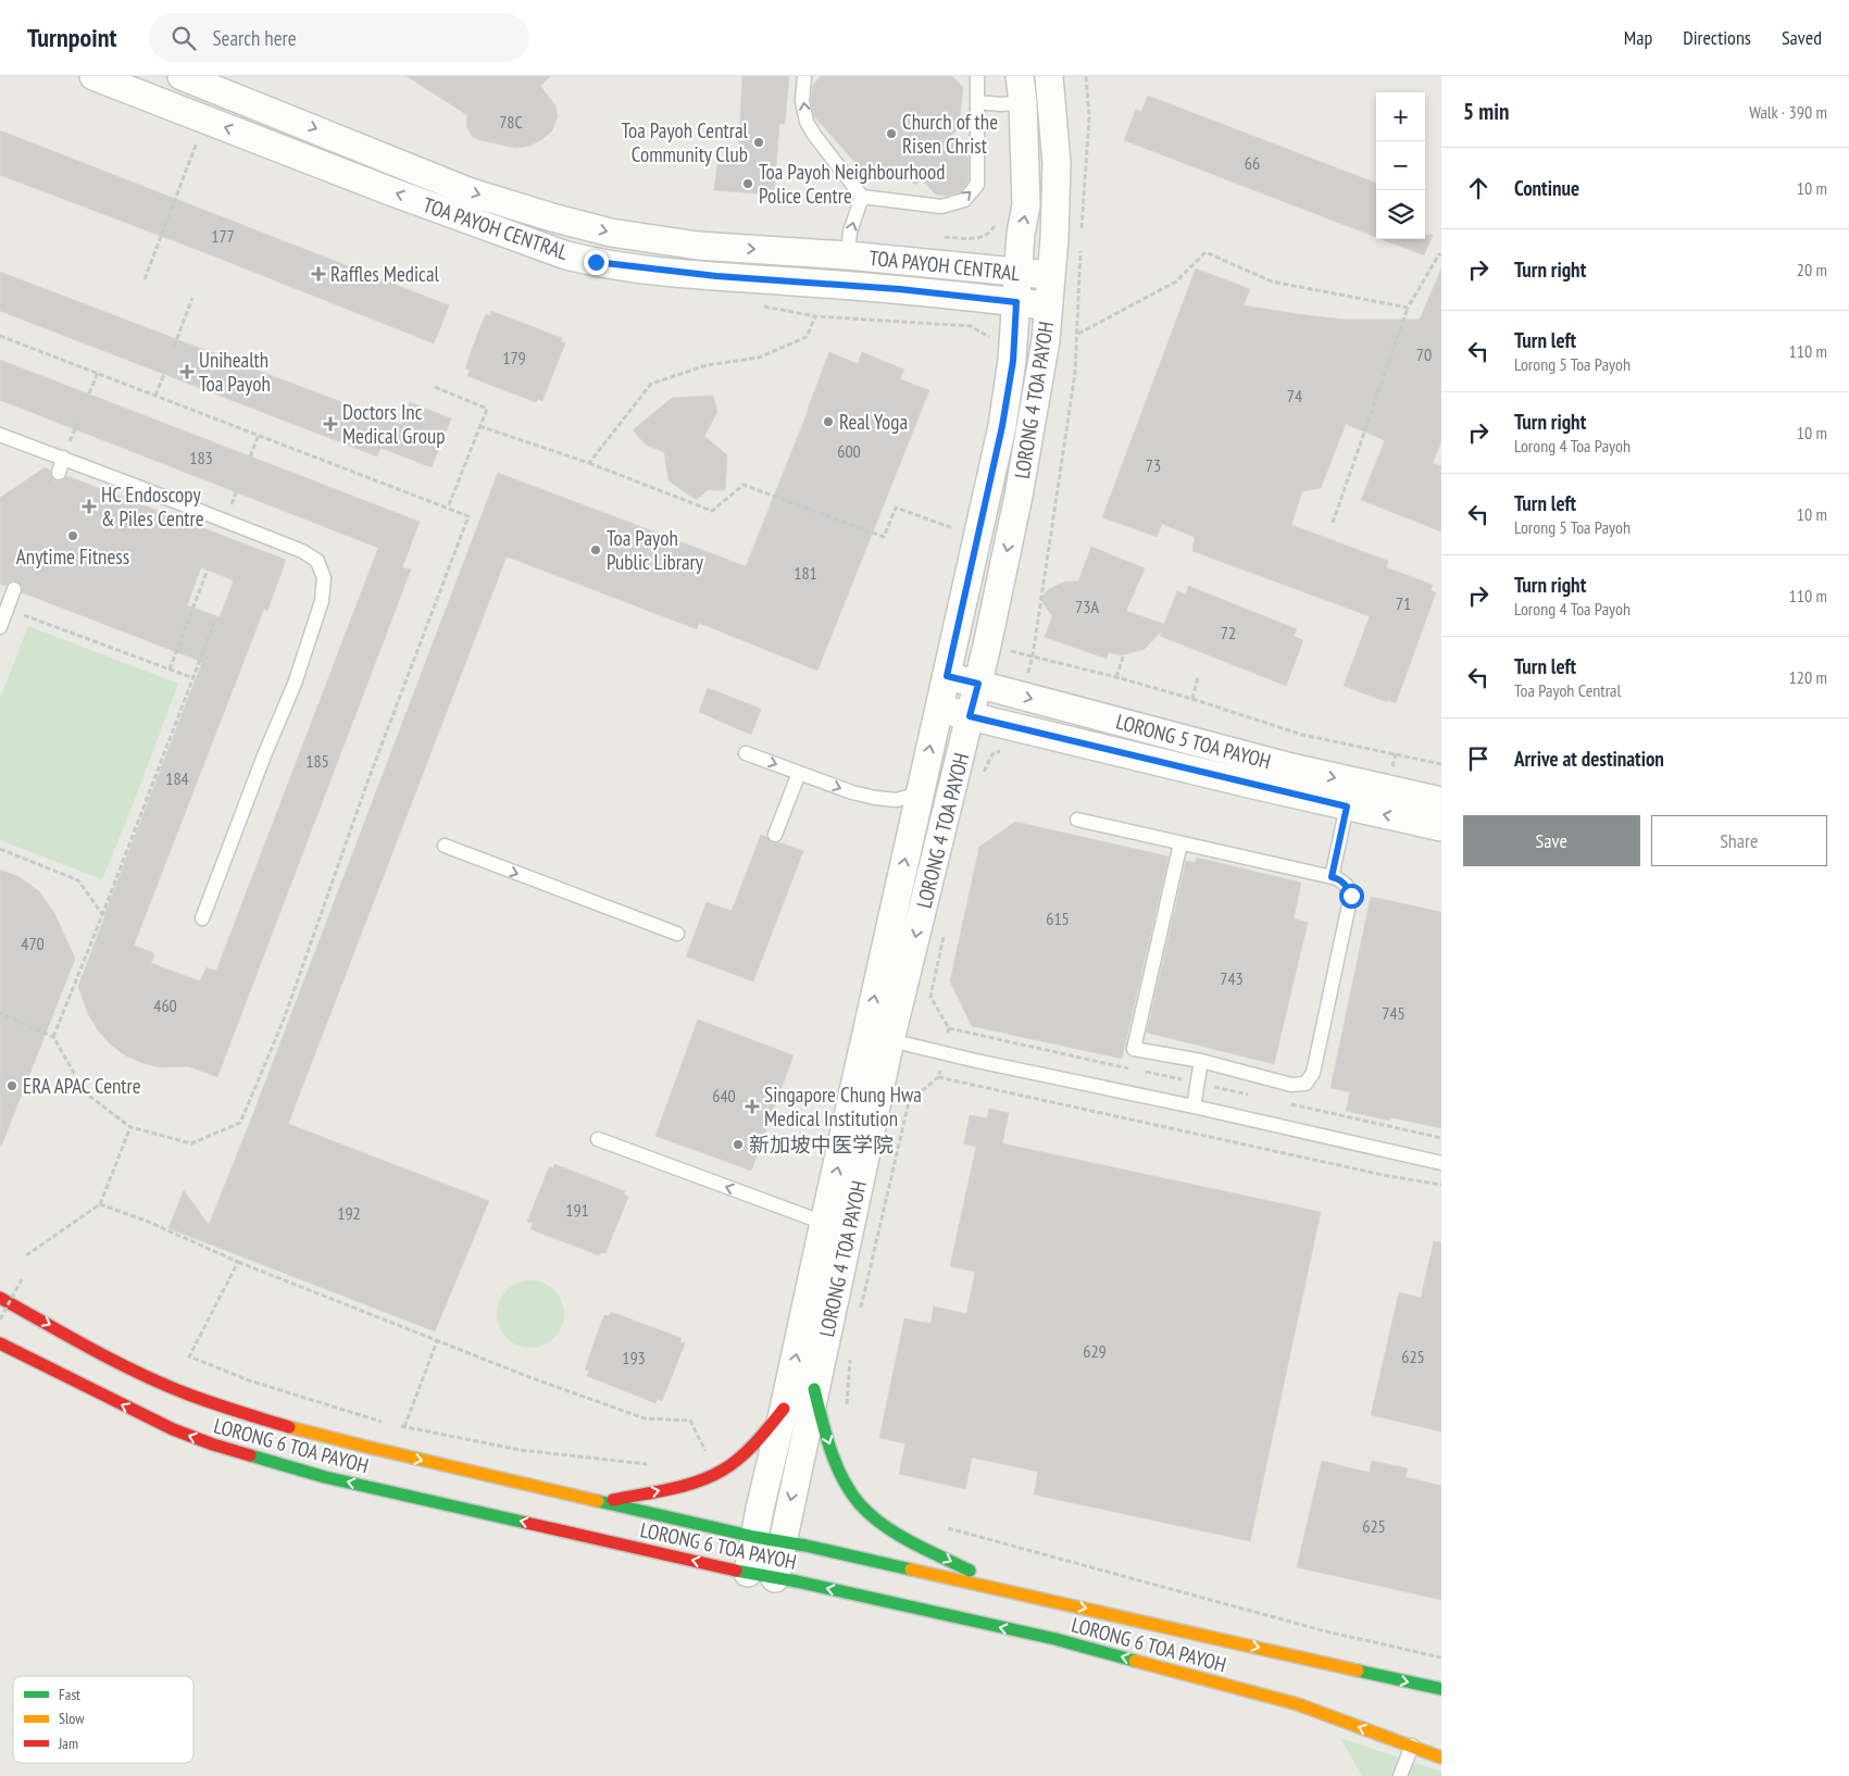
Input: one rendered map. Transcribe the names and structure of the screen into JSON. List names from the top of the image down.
{
  "streets": {
    "main road": ["LORONG 6 TOA PAYOH"],
    "street": ["TOA PAYOH CENTRAL", "LORONG 4 TOA PAYOH", "LORONG 5 TOA PAYOH"]
  },
  "crossings": [
    ["TOA PAYOH CENTRAL", "LORONG 4 TOA PAYOH"],
    ["LORONG 4 TOA PAYOH", "LORONG 5 TOA PAYOH"],
    ["LORONG 4 TOA PAYOH", "LORONG 6 TOA PAYOH"]
  ],
  "places": {
    "other": [
      "Church of the Risen Christ",
      "Toa Payoh Central Community Club",
      "Toa Payoh Neighbourhood Police Centre",
      "Real Yoga",
      "Anytime Fitness",
      "Toa Payoh Public Library",
      "ERA APAC Centre",
      "新加坡中医学院"
    ],
    "health": [
      "Raffles Medical",
      "Unihealth Toa Payoh",
      "Doctors Inc Medical Group",
      "HC Endoscopy & Piles Centre",
      "Singapore Chung Hwa Medical Institution"
    ]
  },
  "house_numbers": [
    "78C",
    "66",
    "177",
    "70",
    "179",
    "74",
    "600",
    "183",
    "73",
    "181",
    "71",
    "73A",
    "72",
    "185",
    "184",
    "615",
    "470",
    "743",
    "460",
    "745",
    "640",
    "191",
    "192",
    "629",
    "625",
    "193",
    "625"
  ],
  "legend": ["Fast", "Slow", "Jam"],
  "page": {
    "header": "Turnpoint",
    "search": "Search here",
    "nav": ["Map", "Directions", "Saved"],
    "heading": ["5 min", "Walk · 390 m"],
    "map_buttons": ["+", "−"],
    "list": [
      ["Continue", "10 m"],
      ["Turn right", "20 m"],
      ["Turn left", "Lorong 5 Toa Payoh", "110 m"],
      ["Turn right", "Lorong 4 Toa Payoh", "10 m"],
      ["Turn left", "Lorong 5 Toa Payoh", "10 m"],
      ["Turn right", "Lorong 4 Toa Payoh", "110 m"],
      ["Turn left", "Toa Payoh Central", "120 m"],
      "Arrive at destination"
    ],
    "buttons": ["Save", "Share"]
  }
}
